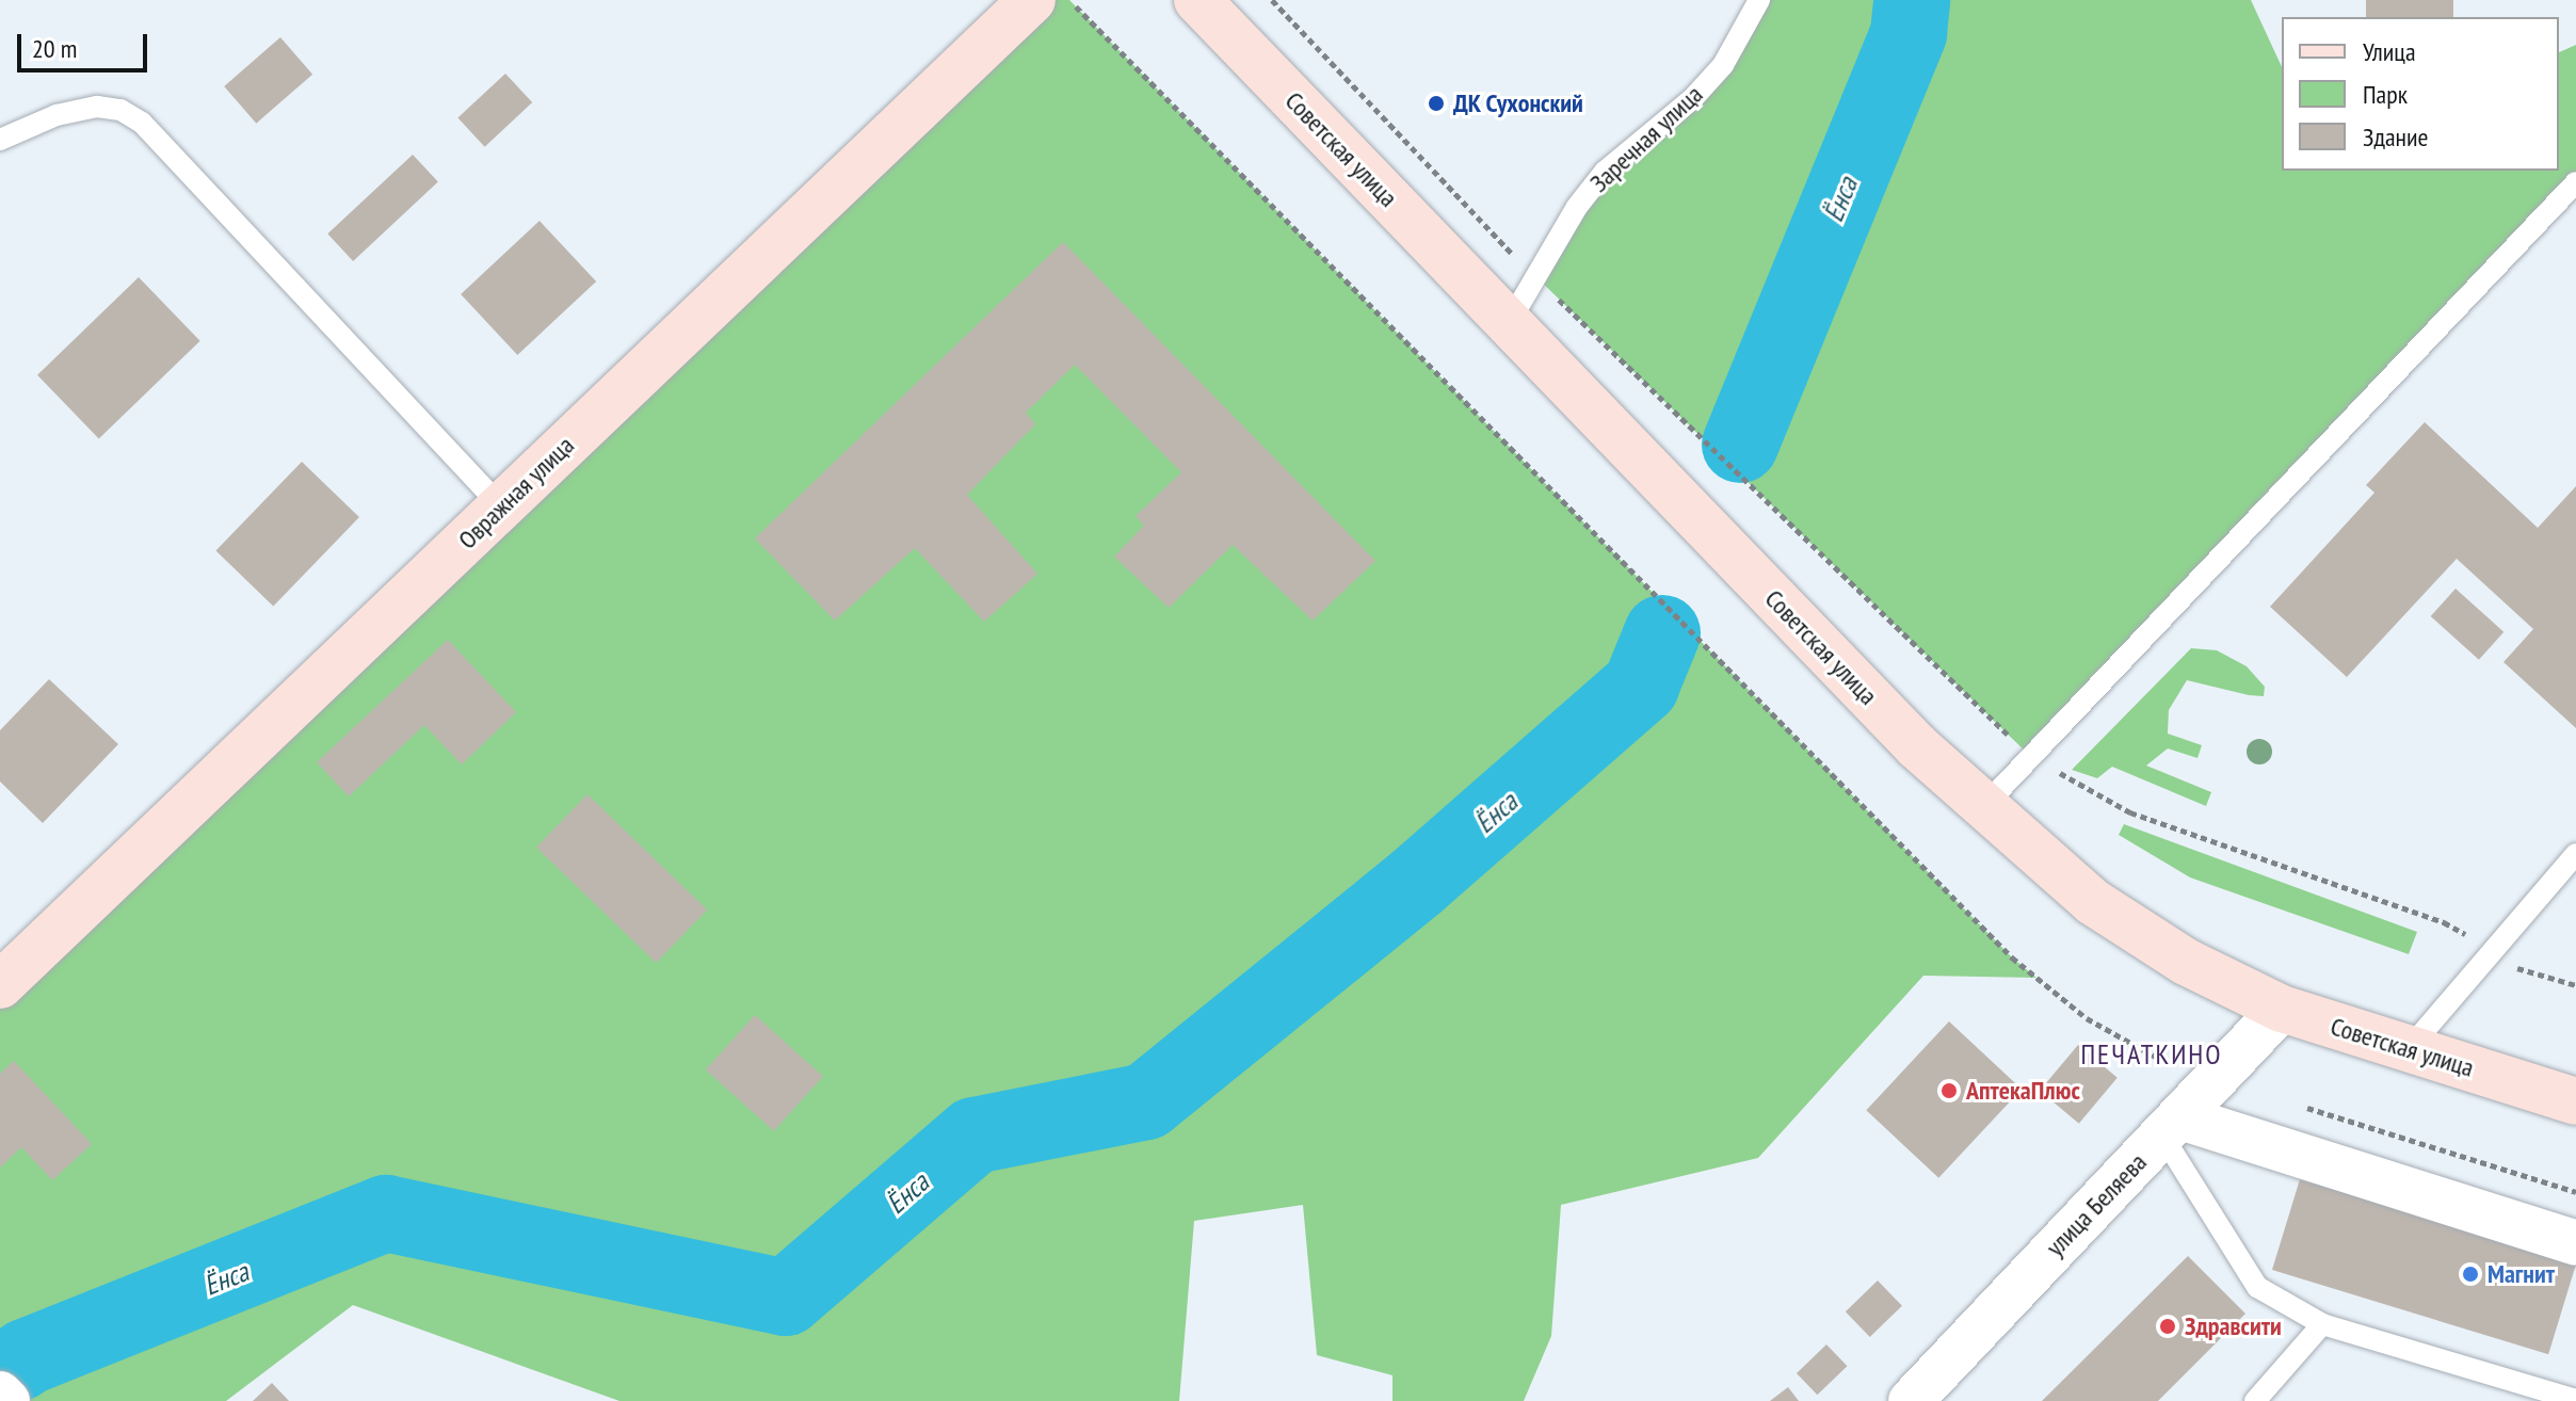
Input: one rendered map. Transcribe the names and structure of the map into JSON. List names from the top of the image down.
{
  "streets": {
    "main road": ["Советская улица", "Овражная улица"],
    "street": ["улица Беляева"],
    "lane": ["Заречная улица"]
  },
  "crossings": [
    ["Заречная улица", "Советская улица"],
    ["Советская улица", "улица Беляева"]
  ],
  "districts": ["ПЕЧАТКИНО"],
  "water": ["Ёнса"],
  "places": [
    "ДК Сухонский",
    "АптекаПлюс",
    "Магнит",
    "Здравсити"
  ],
  "legend": ["Улица", "Парк", "Здание"],
  "scale_bar": "20 m"
}
